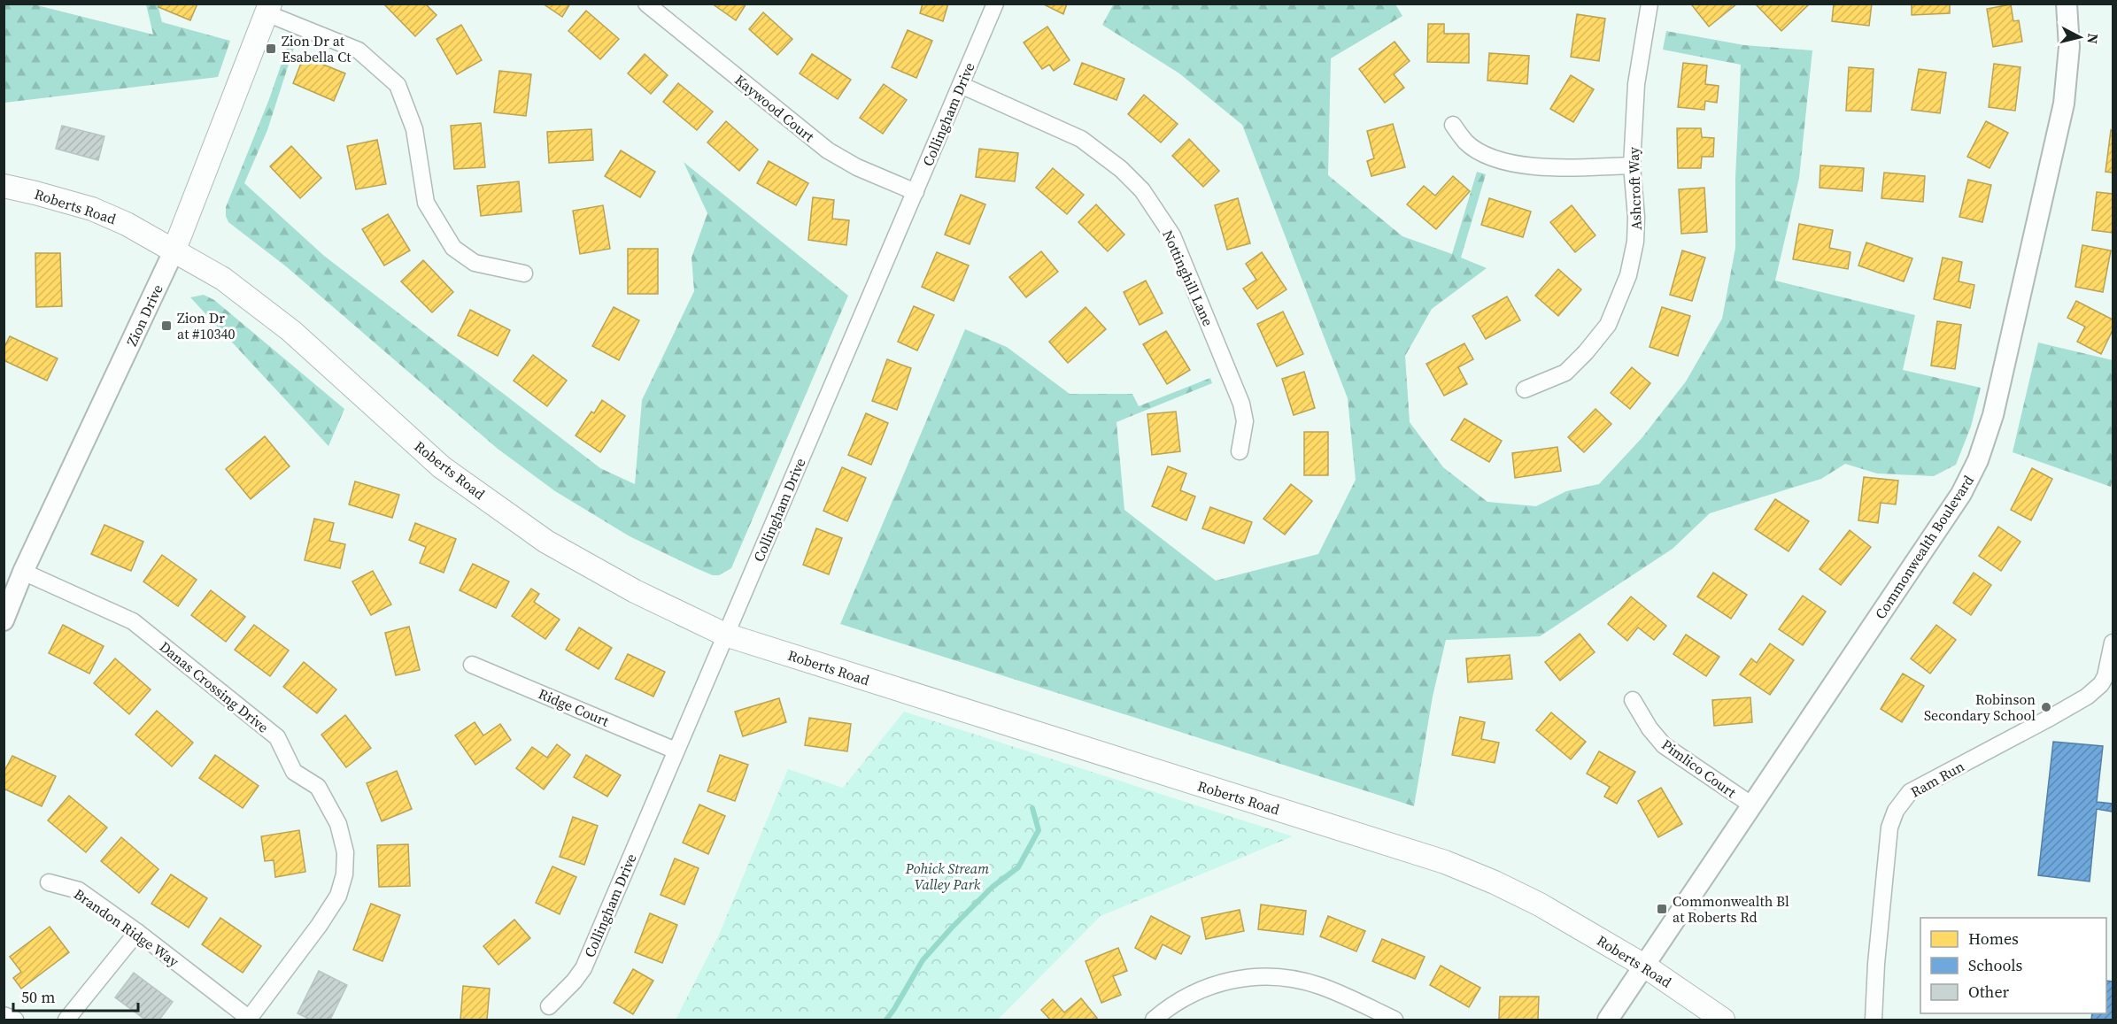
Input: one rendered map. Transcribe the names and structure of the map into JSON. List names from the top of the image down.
{
  "streets": {
    "main road": ["Roberts Road", "Zion Drive"],
    "street": [
      "Kaywood Court",
      "Collingham Drive",
      "Ashcroft Way",
      "Nottinghill Lane",
      "Commonwealth Boulevard",
      "Danas Crossing Drive",
      "Ridge Court",
      "Pimlico Court",
      "Ram Run",
      "Brandon Ridge Way"
    ]
  },
  "crossings": [
    ["Kaywood Court", "Collingham Drive"],
    ["Collingham Drive", "Roberts Road"],
    ["Collingham Drive", "Nottinghill Lane"],
    ["Collingham Drive", "Ridge Court"],
    ["Roberts Road", "Zion Drive"],
    ["Roberts Road", "Commonwealth Boulevard"],
    ["Zion Drive", "Danas Crossing Drive"],
    ["Commonwealth Boulevard", "Pimlico Court"],
    ["Danas Crossing Drive", "Brandon Ridge Way"]
  ],
  "parks": ["Pohick Stream Valley Park"],
  "places": {
    "transit": ["Zion Dr at Esabella Ct", "Zion Dr at #10340", "Commonwealth Bl at Roberts Rd"],
    "other": ["Robinson Secondary School"]
  },
  "legend": ["Homes", "Schools", "Other"],
  "scale_bar": "50 m",
  "north": "right"
}
